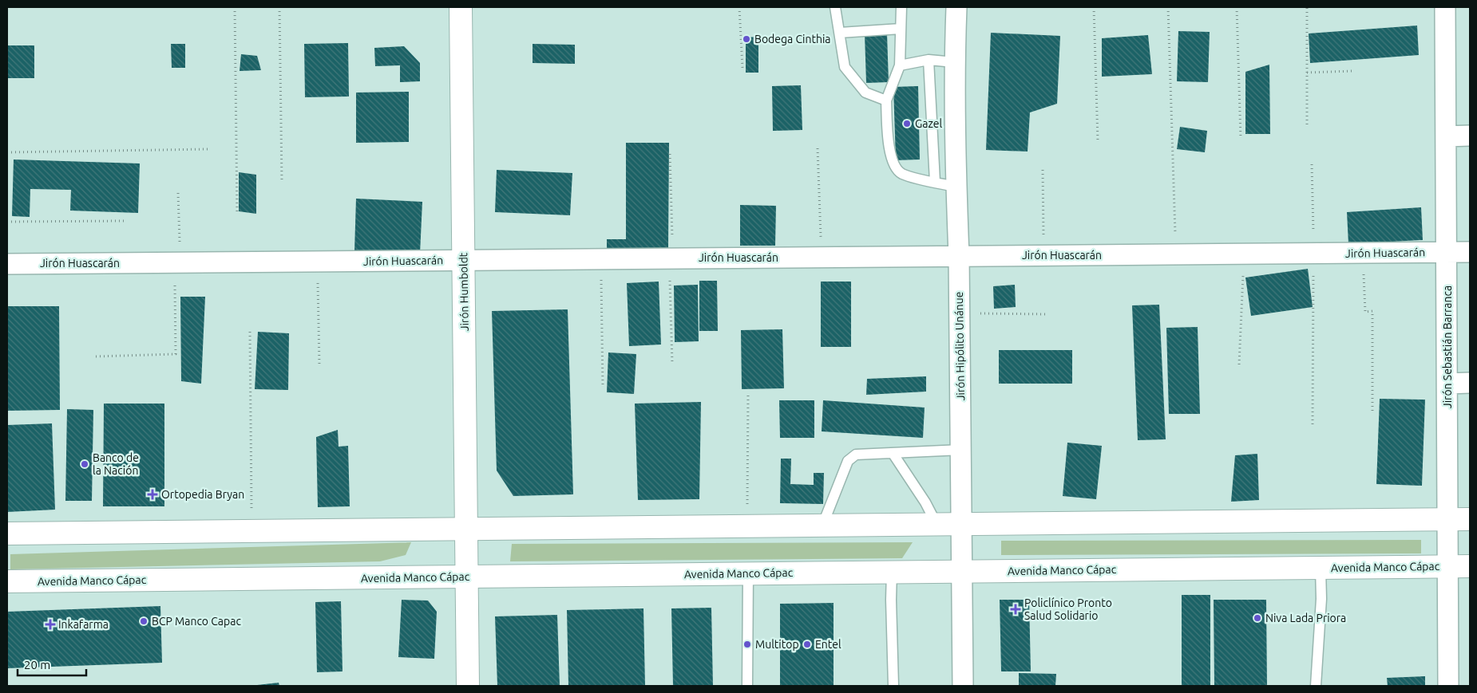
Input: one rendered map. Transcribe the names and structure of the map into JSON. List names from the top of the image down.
{
  "streets": {
    "main road": ["Jirón Humboldt", "Avenida Manco Cápac"],
    "street": ["Jirón Huascarán", "Jirón Hipólito Unánue", "Jirón Sebastián Barranca"]
  },
  "crossings": [
    ["Jirón Huascarán", "Jirón Humboldt"],
    ["Jirón Huascarán", "Jirón Hipólito Unánue"],
    ["Jirón Huascarán", "Jirón Sebastián Barranca"],
    ["Jirón Humboldt", "Avenida Manco Cápac"],
    ["Jirón Hipólito Unánue", "Avenida Manco Cápac"],
    ["Jirón Sebastián Barranca", "Avenida Manco Cápac"]
  ],
  "places": {
    "other": [
      "Bodega Cinthia",
      "Gazel",
      "Banco de la Nación",
      "Niva Lada Priora",
      "BCP Manco Capac",
      "Multitop",
      "Entel"
    ],
    "health": ["Ortopedia Bryan", "Policlínico Pronto Salud Solidario", "Inkafarma"]
  },
  "scale_bar": "20 m"
}
